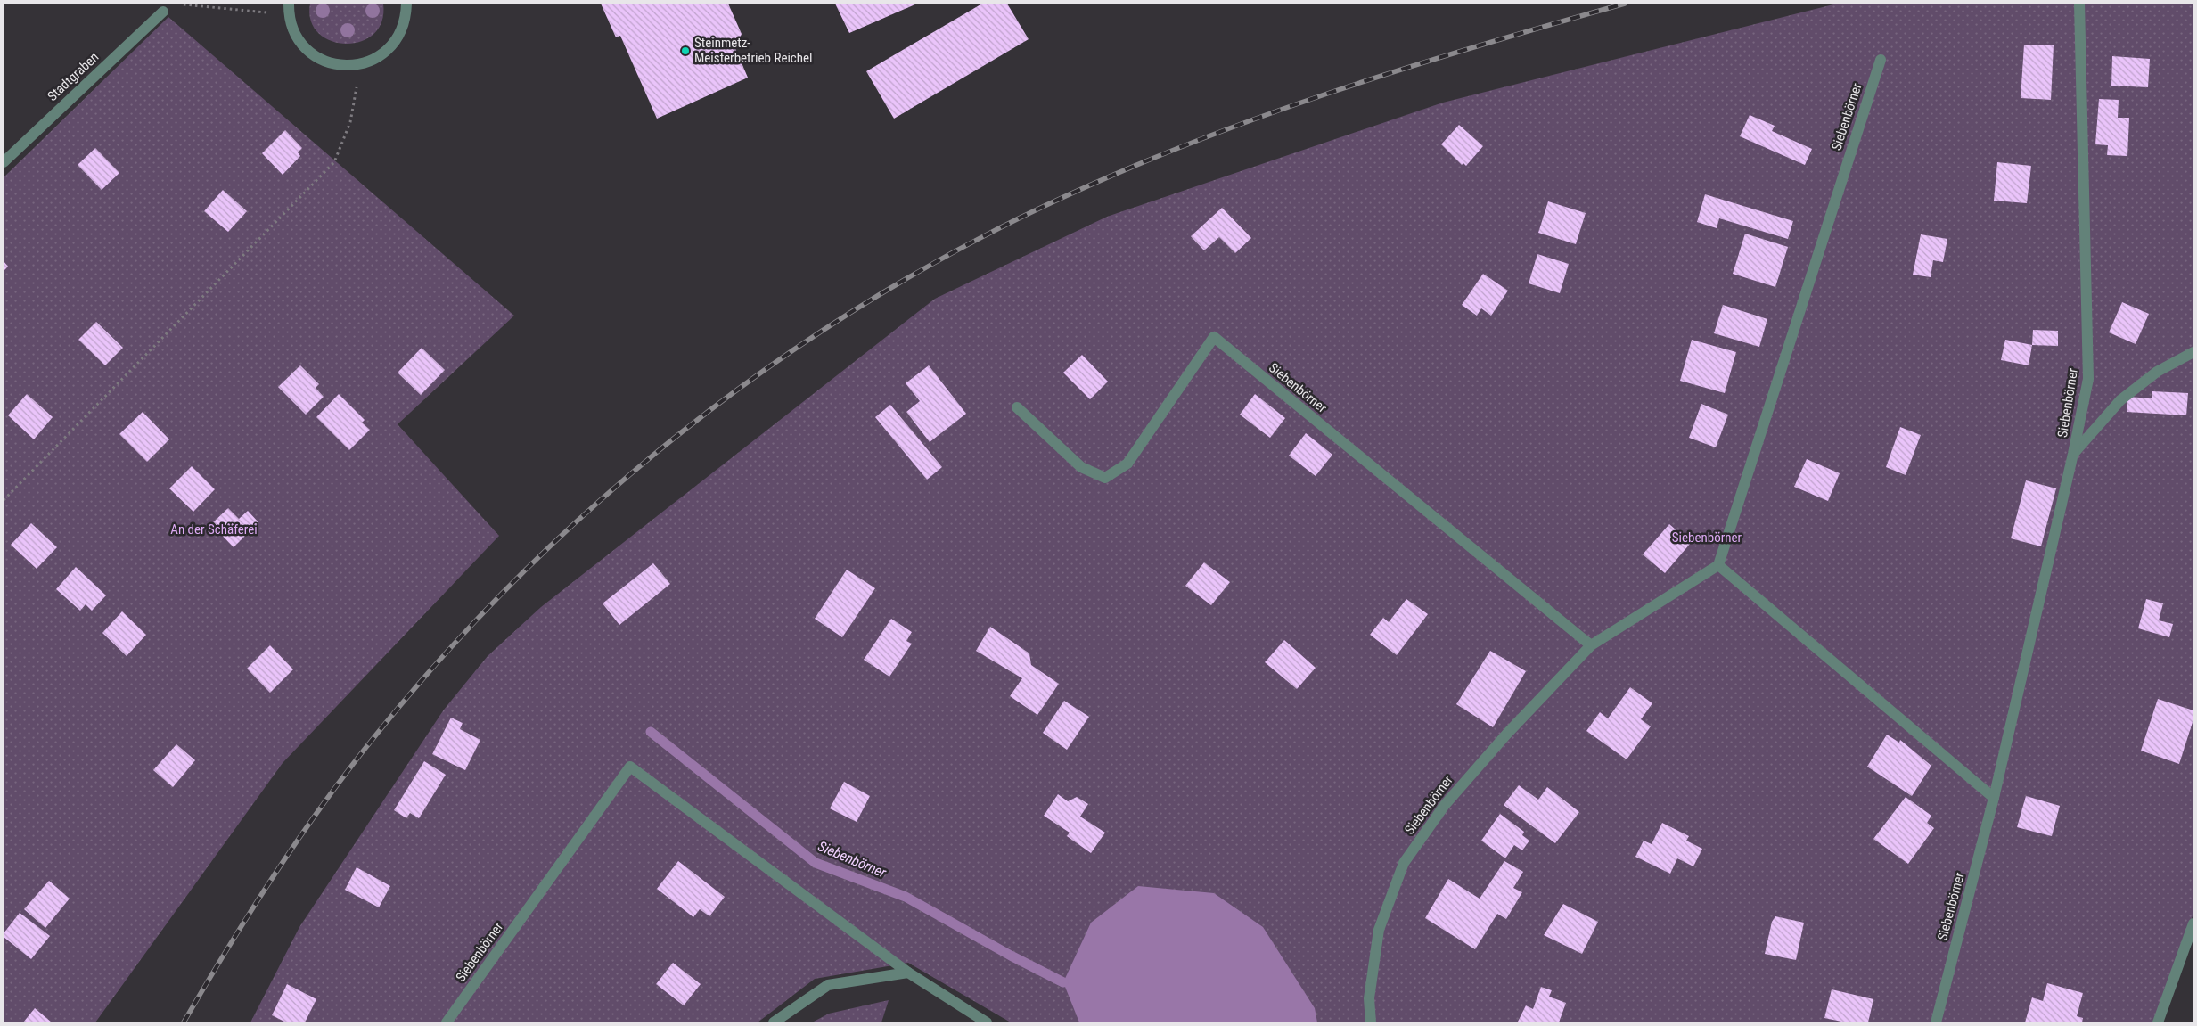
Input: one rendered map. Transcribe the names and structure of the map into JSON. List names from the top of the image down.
{
  "streets": {
    "street": ["Stadtgraben", "Siebenbörner"]
  },
  "water": ["Siebenbörner"],
  "parks": ["An der Schäferei", "Siebenbörner"],
  "places": ["Steinmetz- Meisterbetrieb Reichel"]
}
